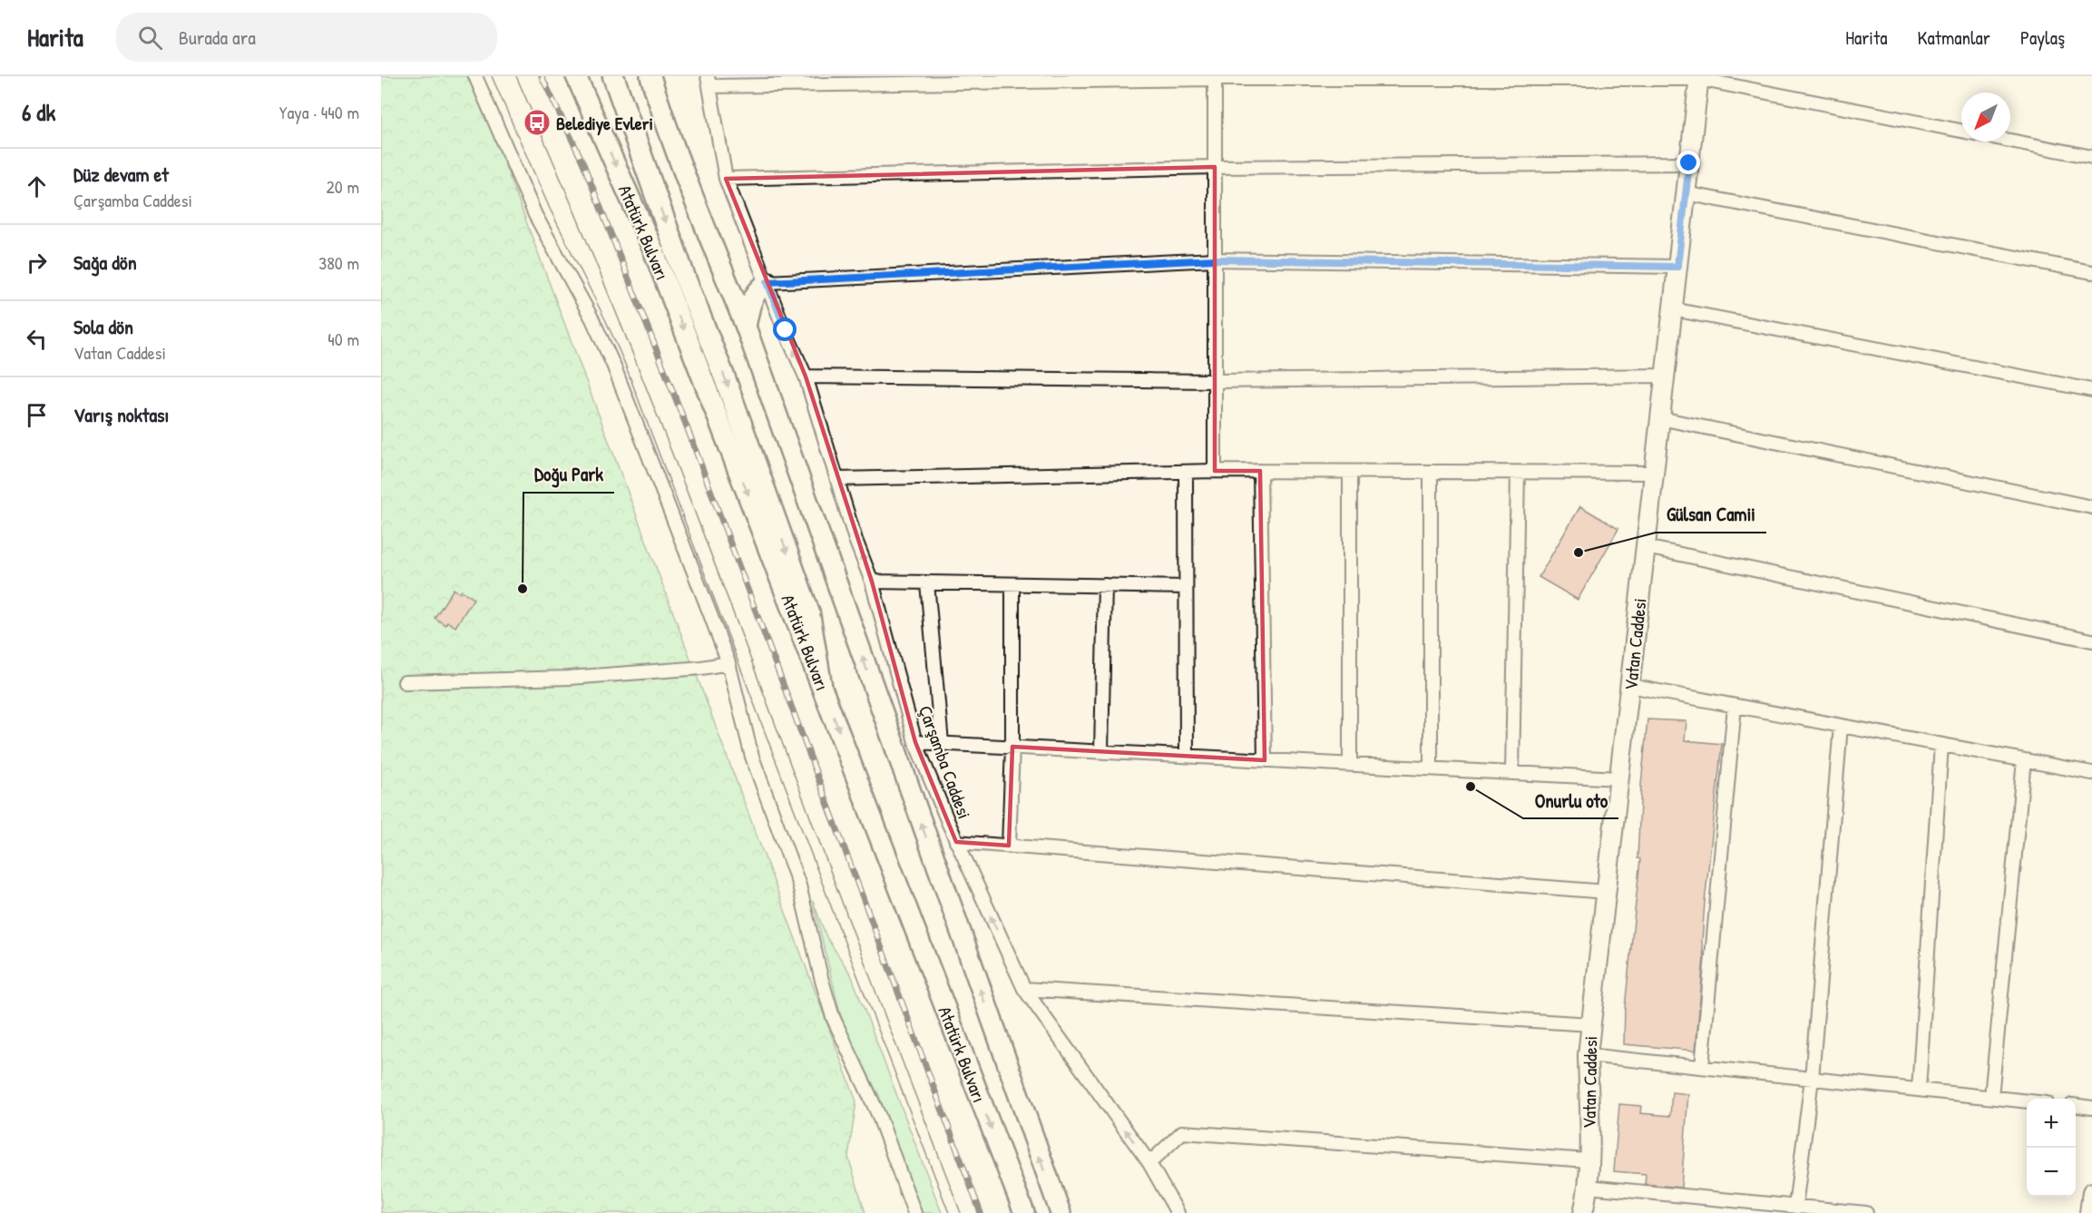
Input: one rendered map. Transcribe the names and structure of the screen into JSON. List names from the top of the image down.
{
  "streets": {
    "main road": ["Atatürk Bulvarı", "Vatan Caddesi"],
    "street": ["Çarşamba Caddesi"]
  },
  "one_way": ["Çarşamba Caddesi"],
  "places": {
    "bus stop": ["Belediye Evleri"],
    "other": ["Gülsan Camii", "Doğu Park", "Onurlu oto"]
  },
  "north": "bottom left",
  "page": {
    "header": "Harita",
    "search": "Burada ara",
    "nav": ["Harita", "Katmanlar", "Paylaş"],
    "heading": ["6 dk", "Yaya · 440 m"],
    "list": [
      ["Düz devam et", "Çarşamba Caddesi", "20 m"],
      ["Sağa dön", "380 m"],
      ["Sola dön", "Vatan Caddesi", "40 m"],
      "Varış noktası"
    ],
    "map_buttons": ["+", "−"]
  }
}
